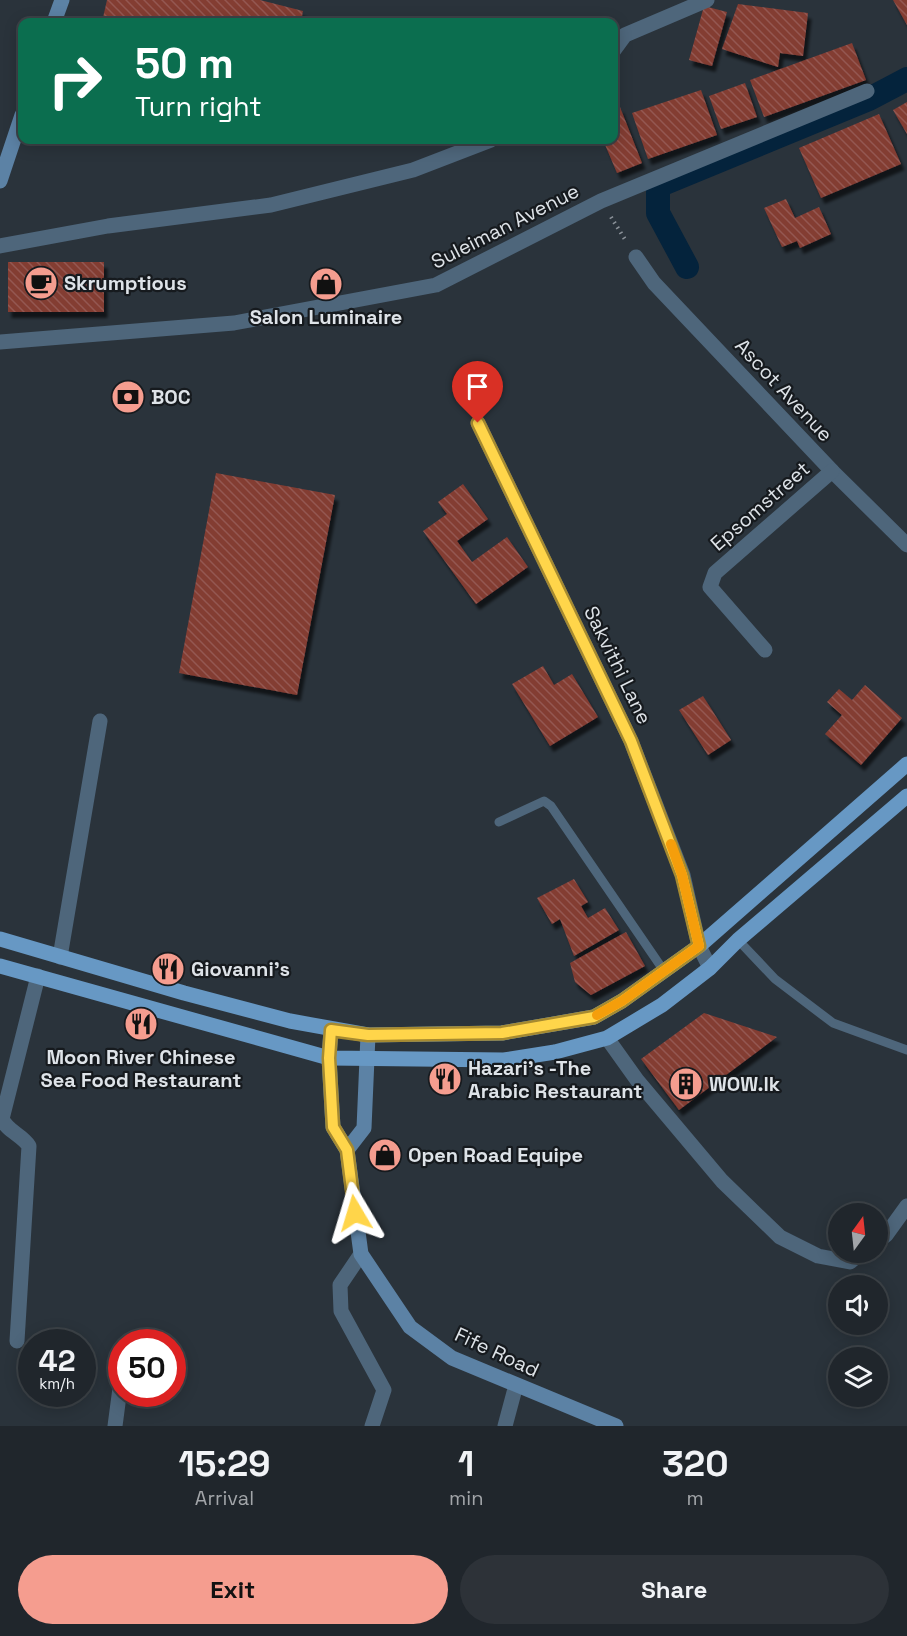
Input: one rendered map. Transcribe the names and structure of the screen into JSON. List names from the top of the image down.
{
  "streets": {
    "main road": ["Fife Road"],
    "street": [
      "Suleiman Avenue",
      "Ascot Avenue",
      "Epsomstreet",
      "Sakvithi Lane"
    ]
  },
  "crossings": [
    ["Ascot Avenue", "Epsomstreet"]
  ],
  "places": {
    "cafe": ["Skrumptious"],
    "shop": ["Salon Luminaire", "Open Road Equipe"],
    "bank": ["BOC"],
    "restaurant": ["Giovanni's", "Moon River Chinese Sea Food Restaurant", "Hazari's -The Arabic Restaurant"],
    "building": ["WOW.lk"]
  },
  "north": "top",
  "page": {
    "turn": ["50 m", "Turn right"],
    "speed": "42 km/h",
    "limit": "50",
    "eta": [
      "15:29",
      "Arrival",
      "1",
      "min",
      "320",
      "m"
    ],
    "buttons": ["Exit", "Share"]
  }
}
